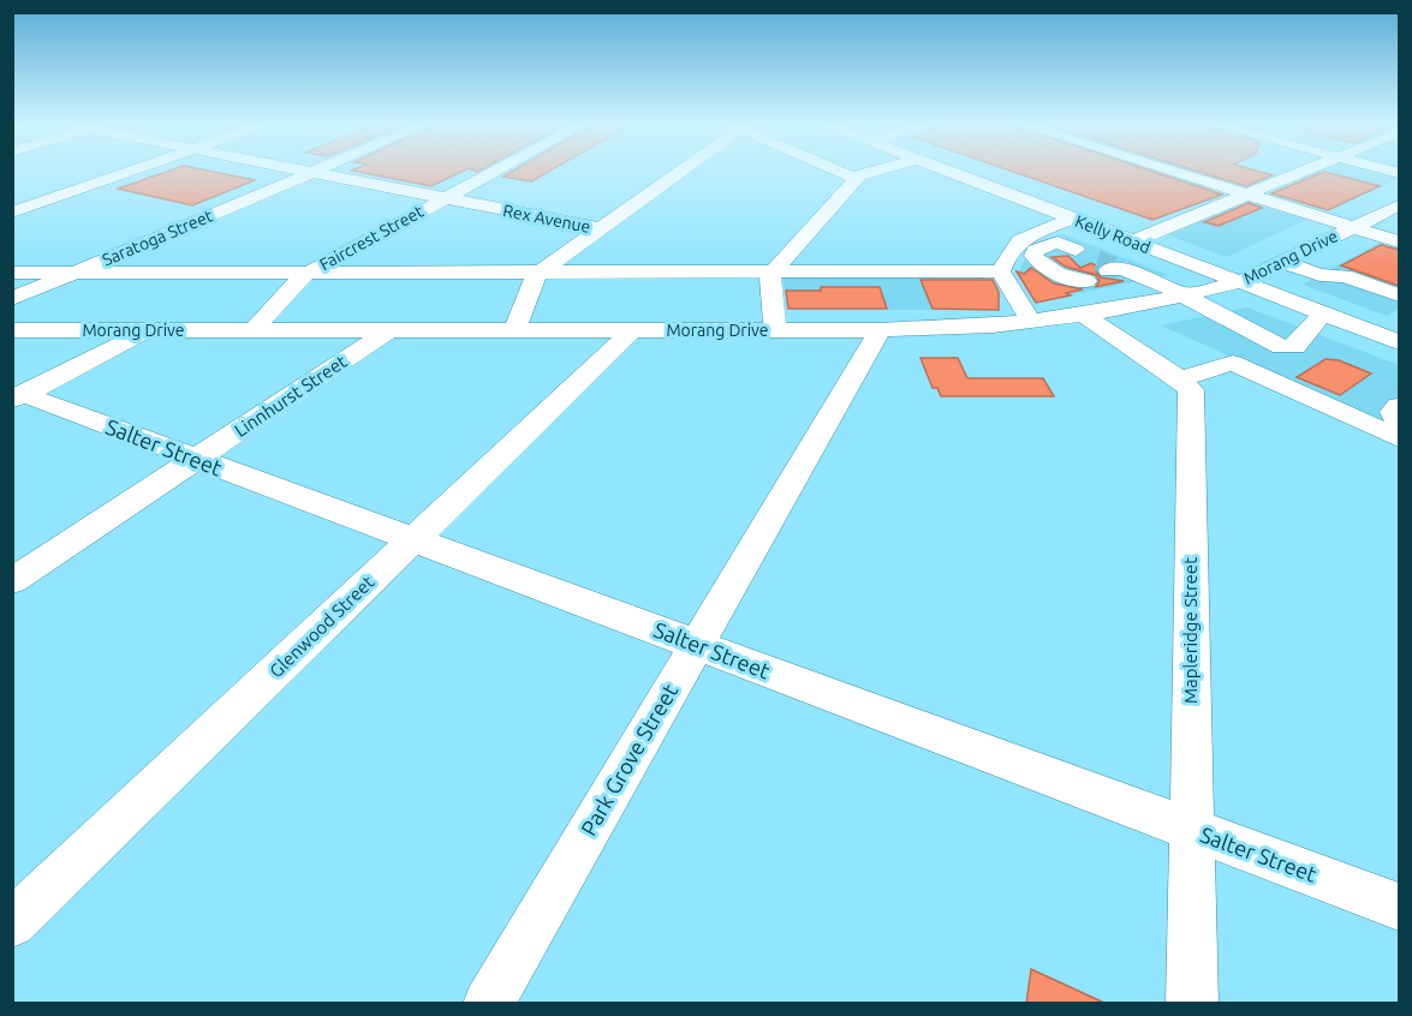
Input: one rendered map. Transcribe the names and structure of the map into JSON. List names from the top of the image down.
{
  "streets": {
    "street": [
      "Rex Avenue",
      "Kelly Road",
      "Saratoga Street",
      "Faircrest Street",
      "Morang Drive",
      "Linnhurst Street",
      "Salter Street",
      "Glenwood Street",
      "Mapleridge Street",
      "Park Grove Street"
    ]
  },
  "crossings": [
    ["Rex Avenue", "Faircrest Street"],
    ["Kelly Road", "Morang Drive"],
    ["Faircrest Street", "Morang Drive"],
    ["Morang Drive", "Linnhurst Street"],
    ["Morang Drive", "Glenwood Street"],
    ["Morang Drive", "Park Grove Street"],
    ["Linnhurst Street", "Salter Street"],
    ["Salter Street", "Glenwood Street"],
    ["Salter Street", "Mapleridge Street"],
    ["Salter Street", "Park Grove Street"]
  ]
}
